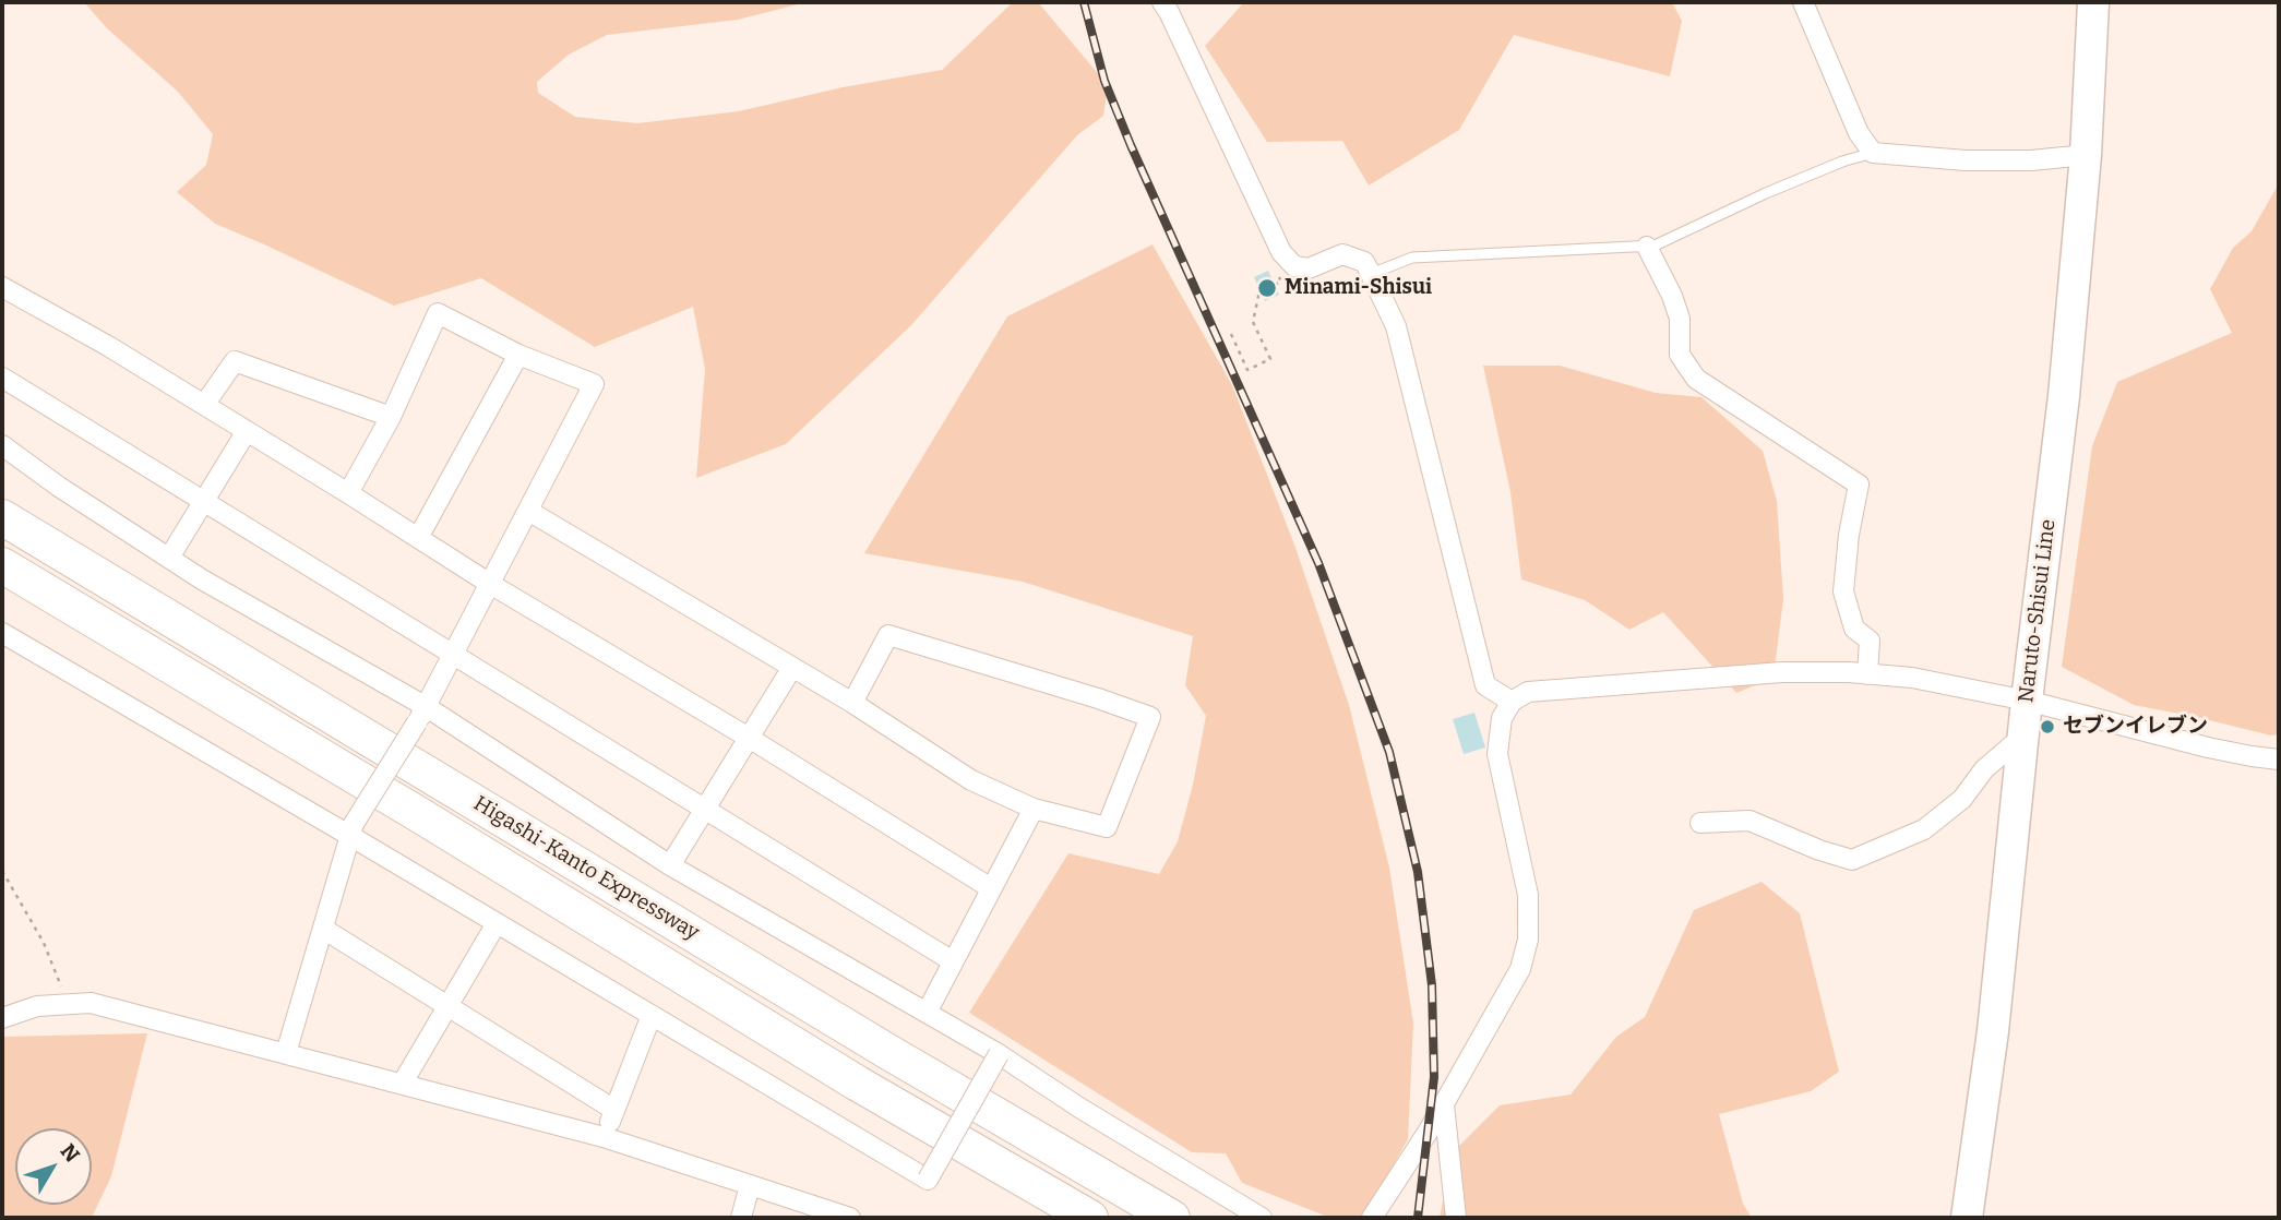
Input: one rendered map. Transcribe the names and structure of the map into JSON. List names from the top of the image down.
{
  "streets": {
    "highway": ["Higashi-Kanto Expressway"],
    "main road": ["Naruto-Shisui Line"]
  },
  "places": ["Minami-Shisui", "セブンイレブン"],
  "north": "top right"
}
